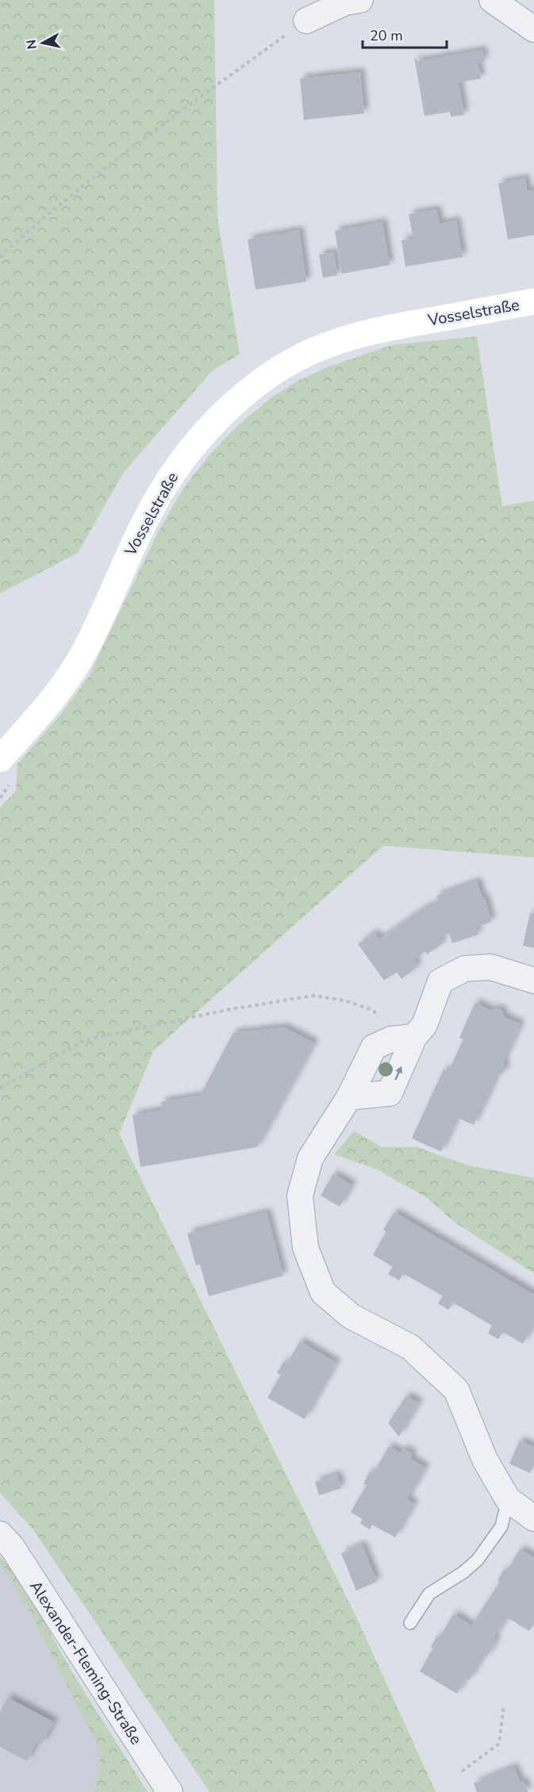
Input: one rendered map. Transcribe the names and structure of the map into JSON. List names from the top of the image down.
{
  "streets": {
    "street": ["Vosselstraße", "Alexander-Fleming-Straße"]
  },
  "scale_bar": "20 m",
  "north": "left"
}
